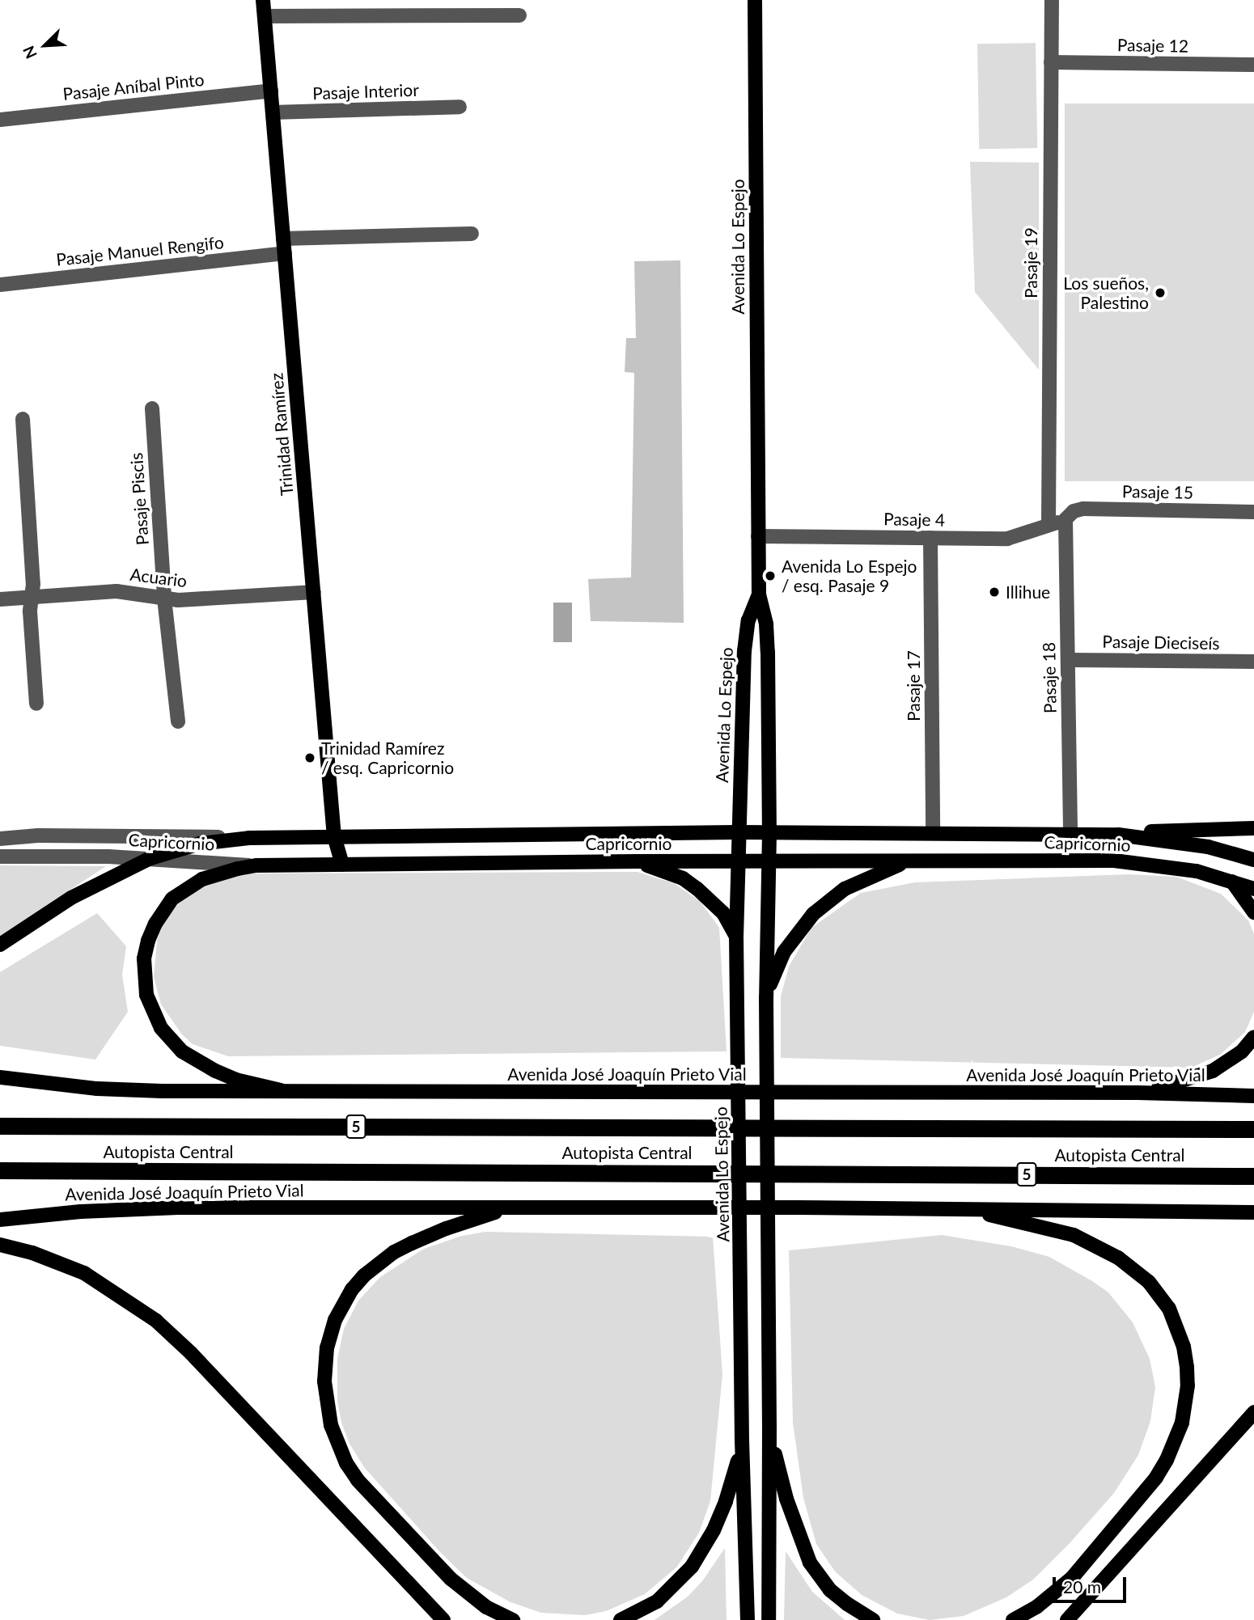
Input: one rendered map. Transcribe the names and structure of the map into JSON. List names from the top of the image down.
{
  "streets": {
    "highway": ["5", "Autopista Central"],
    "main road": [
      "Avenida Lo Espejo",
      "Trinidad Ramírez",
      "Capricornio",
      "Avenida José Joaquín Prieto Vial"
    ],
    "street": [
      "Pasaje 12",
      "Pasaje Aníbal Pinto",
      "Pasaje Interior",
      "Pasaje Manuel Rengifo",
      "Pasaje 19",
      "Pasaje 15",
      "Pasaje Piscis",
      "Pasaje 4",
      "Acuario",
      "Pasaje Dieciseís",
      "Pasaje 18",
      "Pasaje 17"
    ]
  },
  "crossings": [
    ["Pasaje 12", "Pasaje 19"],
    ["Pasaje Aníbal Pinto", "Trinidad Ramírez"],
    ["Pasaje Interior", "Trinidad Ramírez"],
    ["Avenida Lo Espejo", "Pasaje 4"],
    ["Avenida Lo Espejo", "Capricornio"],
    ["Pasaje Manuel Rengifo", "Trinidad Ramírez"],
    ["Pasaje 19", "Pasaje 4"],
    ["Trinidad Ramírez", "Acuario"],
    ["Trinidad Ramírez", "Capricornio"],
    ["Pasaje 15", "Pasaje 4"],
    ["Pasaje 15", "Pasaje 18"],
    ["Pasaje Piscis", "Acuario"],
    ["Pasaje 4", "Pasaje 18"],
    ["Pasaje 4", "Pasaje 17"],
    ["Pasaje Dieciseís", "Pasaje 18"],
    ["Pasaje 18", "Capricornio"],
    ["Pasaje 17", "Capricornio"]
  ],
  "places": [
    "Los sueños, Palestino",
    "Avenida Lo Espejo / esq. Pasaje 9",
    "Illihue",
    "Trinidad Ramírez / esq. Capricornio"
  ],
  "scale_bar": "20 m",
  "north": "bottom left"
}
